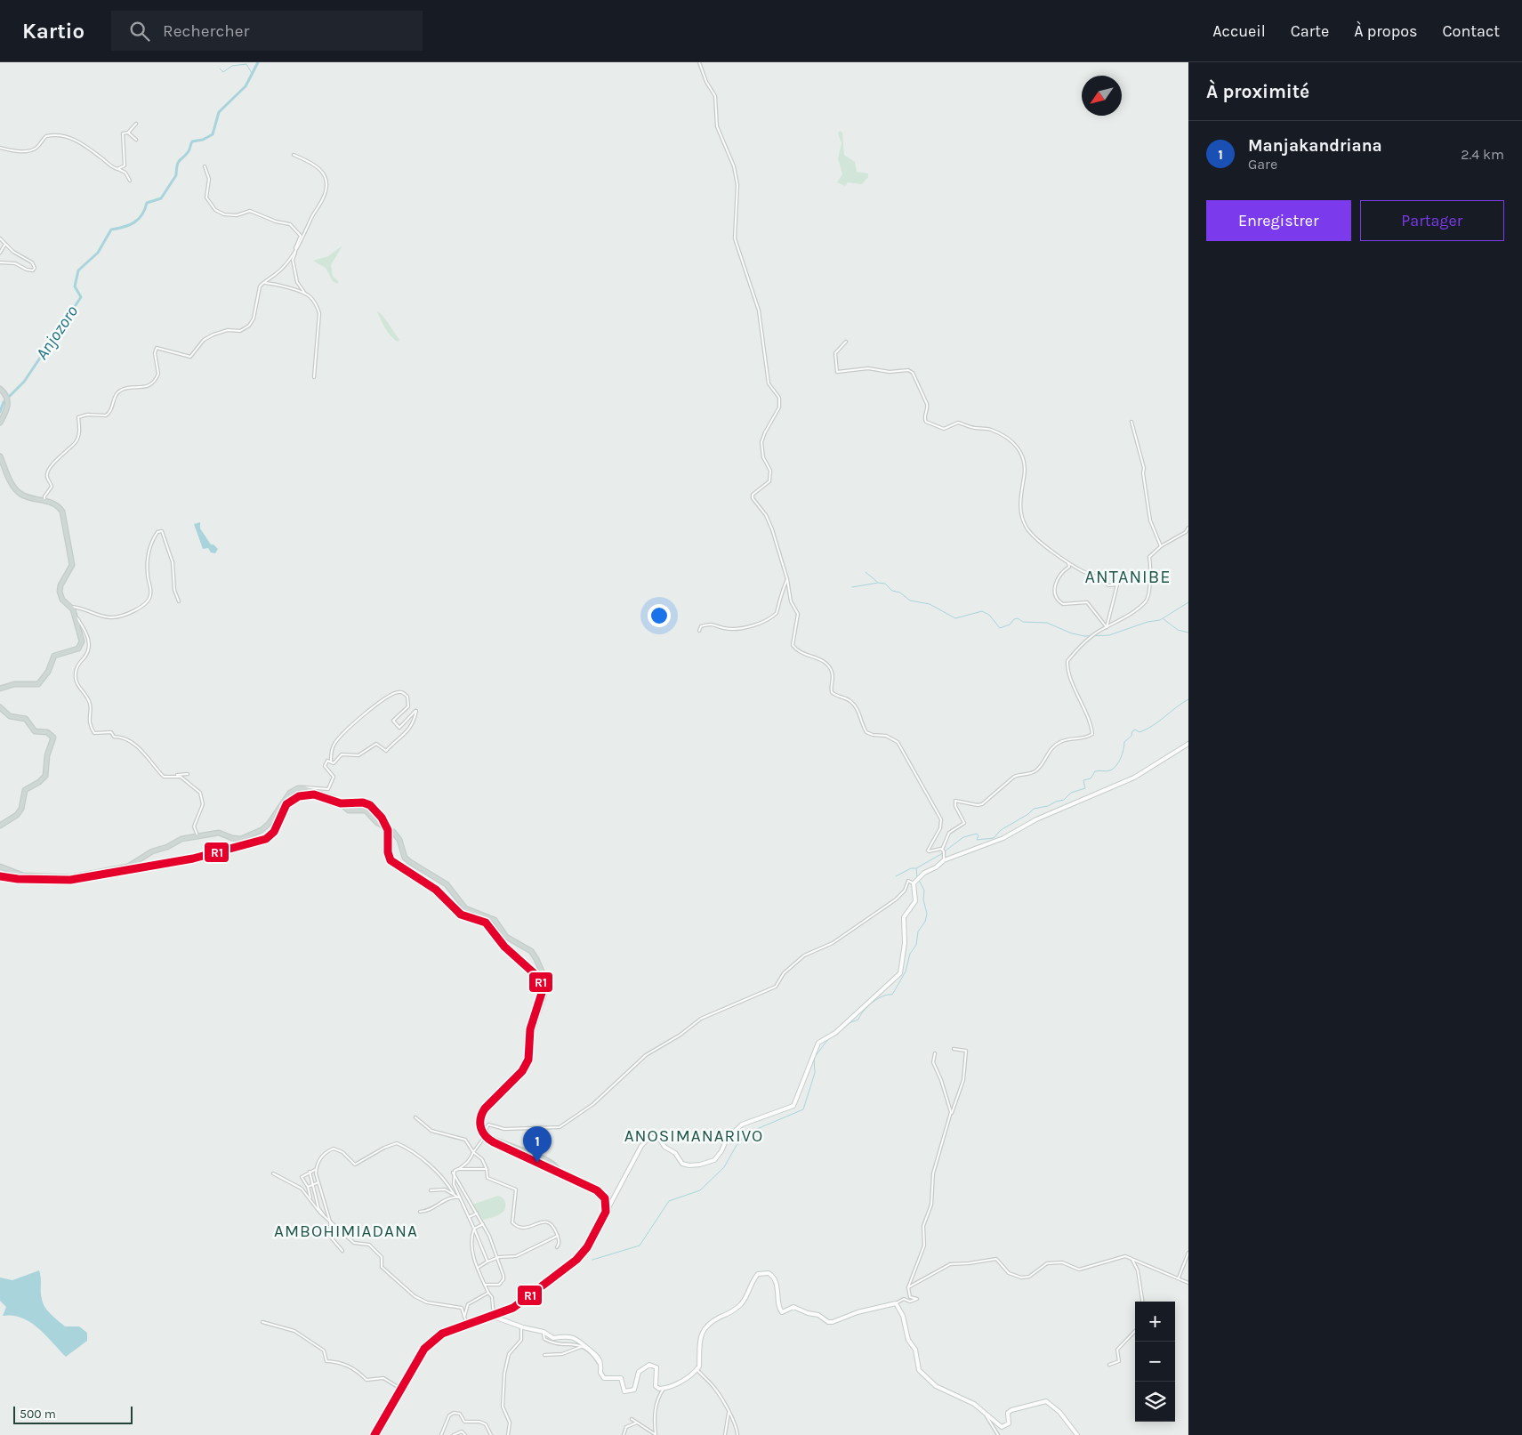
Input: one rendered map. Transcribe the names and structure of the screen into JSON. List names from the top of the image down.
{
  "districts": ["ANTANIBE", "ANOSIMANARIVO", "AMBOHIMIADANA"],
  "water": ["Anjozoro"],
  "lines": ["transit line R1"],
  "scale_bar": "500 m",
  "north": "bottom left",
  "page": {
    "header": "Kartio",
    "search": "Rechercher",
    "nav": [
      "Accueil",
      "Carte",
      "À propos",
      "Contact"
    ],
    "heading": "À proximité",
    "list": [
      {
        "mark": "1",
        "name": "Manjakandriana",
        "note": "Gare",
        "value": "2.4 km"
      }
    ],
    "buttons": ["Enregistrer", "Partager"],
    "pins": "1",
    "map_buttons": ["+", "−"],
    "scale": "500 m"
  }
}
